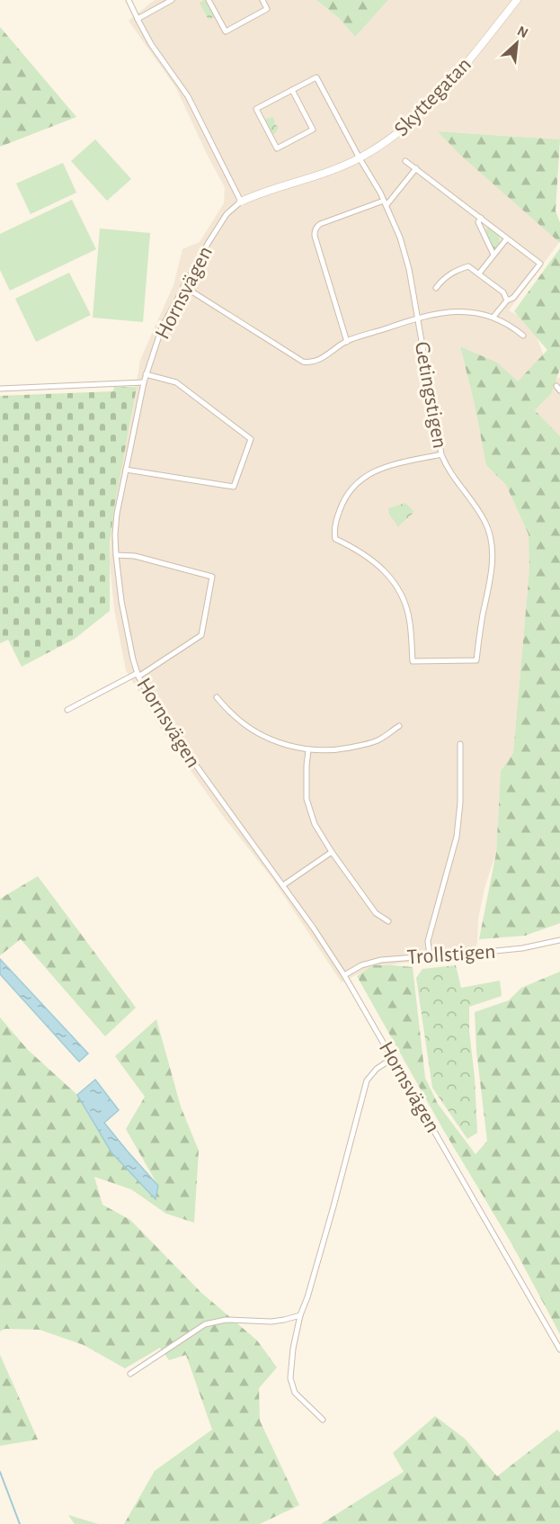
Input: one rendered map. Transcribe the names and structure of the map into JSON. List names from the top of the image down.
{
  "streets": {
    "street": [
      "Skyttegatan",
      "Hornsvägen",
      "Getingstigen",
      "Trollstigen"
    ]
  },
  "crossings": [
    ["Skyttegatan", "Hornsvägen"],
    ["Skyttegatan", "Getingstigen"],
    ["Hornsvägen", "Trollstigen"]
  ],
  "north": "top right"
}
